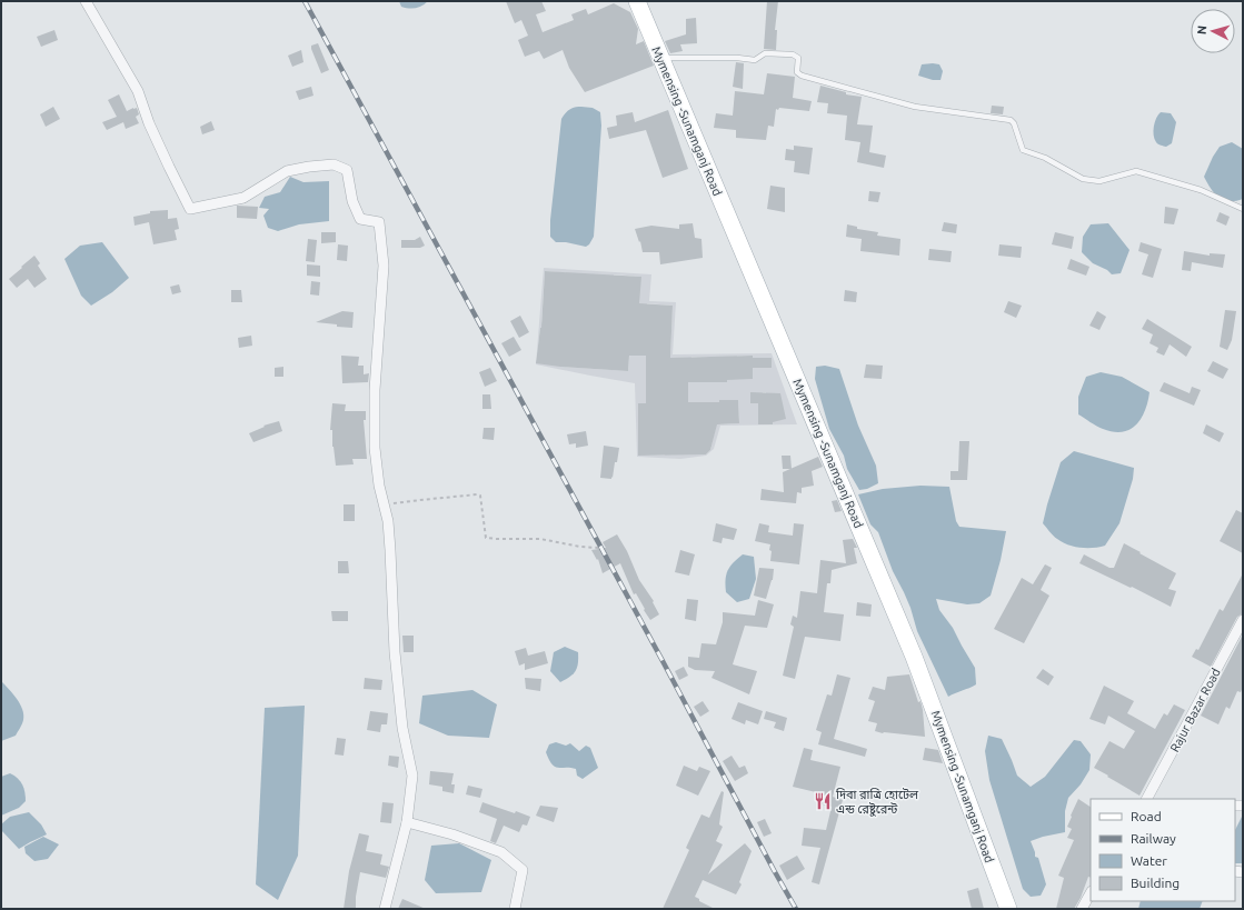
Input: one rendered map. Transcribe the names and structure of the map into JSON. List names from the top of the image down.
{
  "streets": {
    "main road": ["Mymensing -Sunamganj Road"],
    "street": ["Rajur Bazar Road"]
  },
  "places": {
    "restaurant": ["দিবা রাত্রি হোটেল এন্ড রেষ্টুরেন্ট"]
  },
  "legend": [
    "Road",
    "Railway",
    "Water",
    "Building"
  ],
  "north": "left"
}
